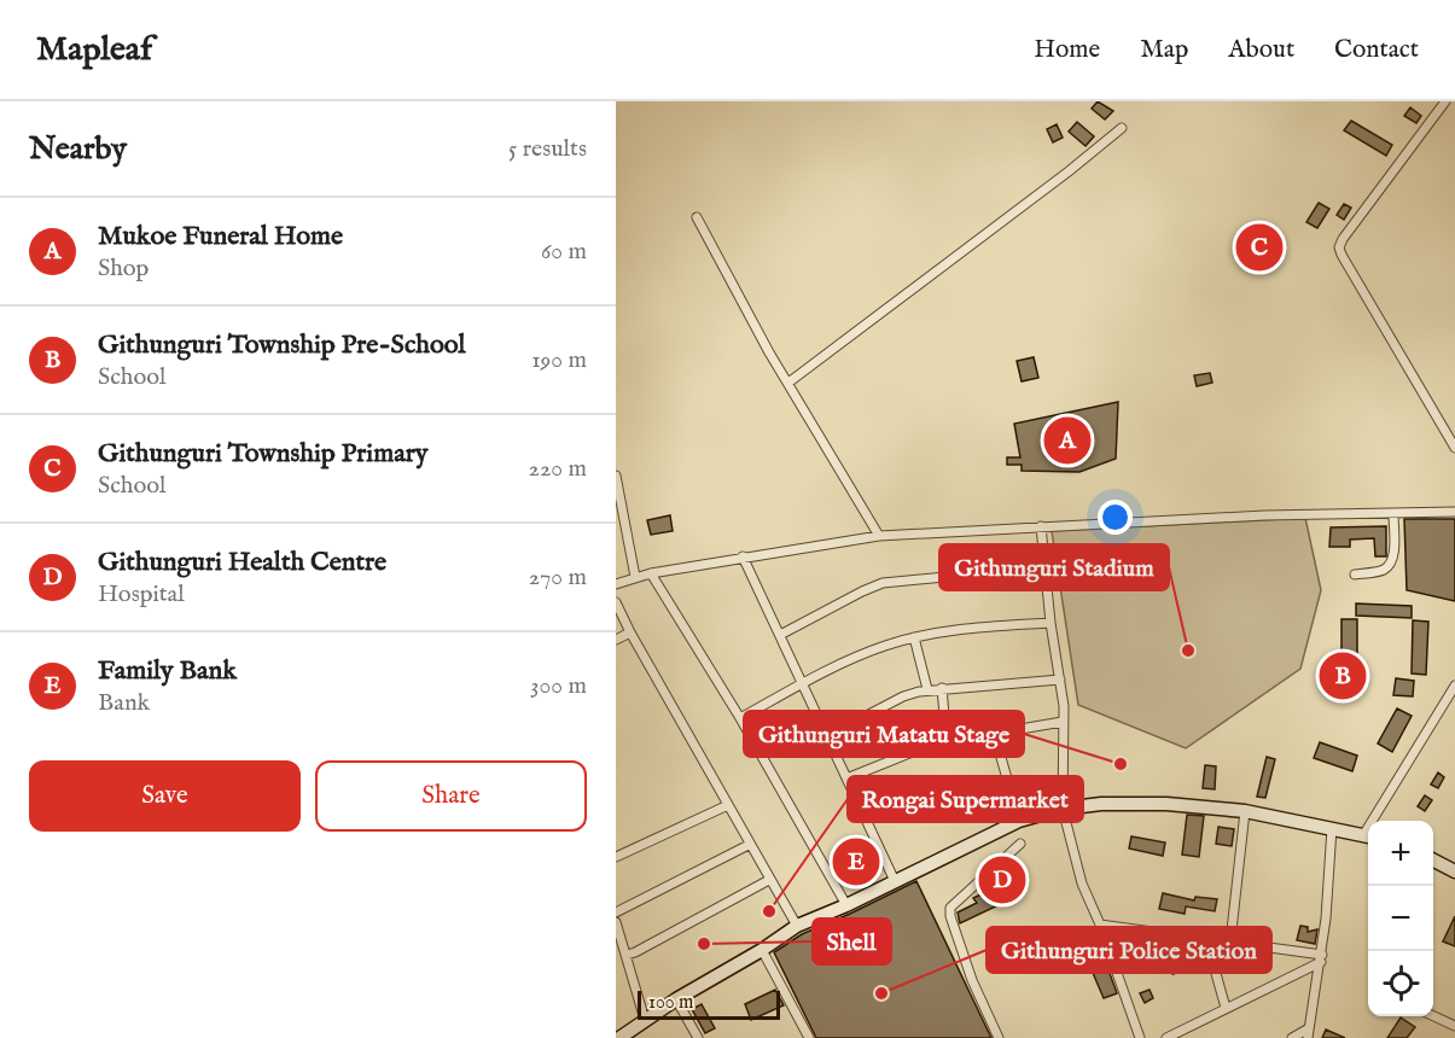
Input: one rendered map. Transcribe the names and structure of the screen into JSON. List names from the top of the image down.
{
  "places": [
    "Githunguri Stadium",
    "Githunguri Matatu Stage",
    "Rongai Supermarket",
    "Shell",
    "Githunguri Police Station"
  ],
  "scale_bar": "100 m",
  "page": {
    "header": "Mapleaf",
    "nav": [
      "Home",
      "Map",
      "About",
      "Contact"
    ],
    "heading": ["Nearby", "5 results"],
    "list": [
      {
        "mark": "A",
        "name": "Mukoe Funeral Home",
        "note": "Shop",
        "value": "60 m"
      },
      {
        "mark": "B",
        "name": "Githunguri Township Pre-School",
        "note": "School",
        "value": "190 m"
      },
      {
        "mark": "C",
        "name": "Githunguri Township Primary",
        "note": "School",
        "value": "220 m"
      },
      {
        "mark": "D",
        "name": "Githunguri Health Centre",
        "note": "Hospital",
        "value": "270 m"
      },
      {
        "mark": "E",
        "name": "Family Bank",
        "note": "Bank",
        "value": "300 m"
      }
    ],
    "pins": [
      "C",
      "A",
      "B",
      "E",
      "D"
    ],
    "buttons": ["Save", "Share"],
    "map_buttons": ["+", "−"],
    "scale": "100 m"
  }
}
